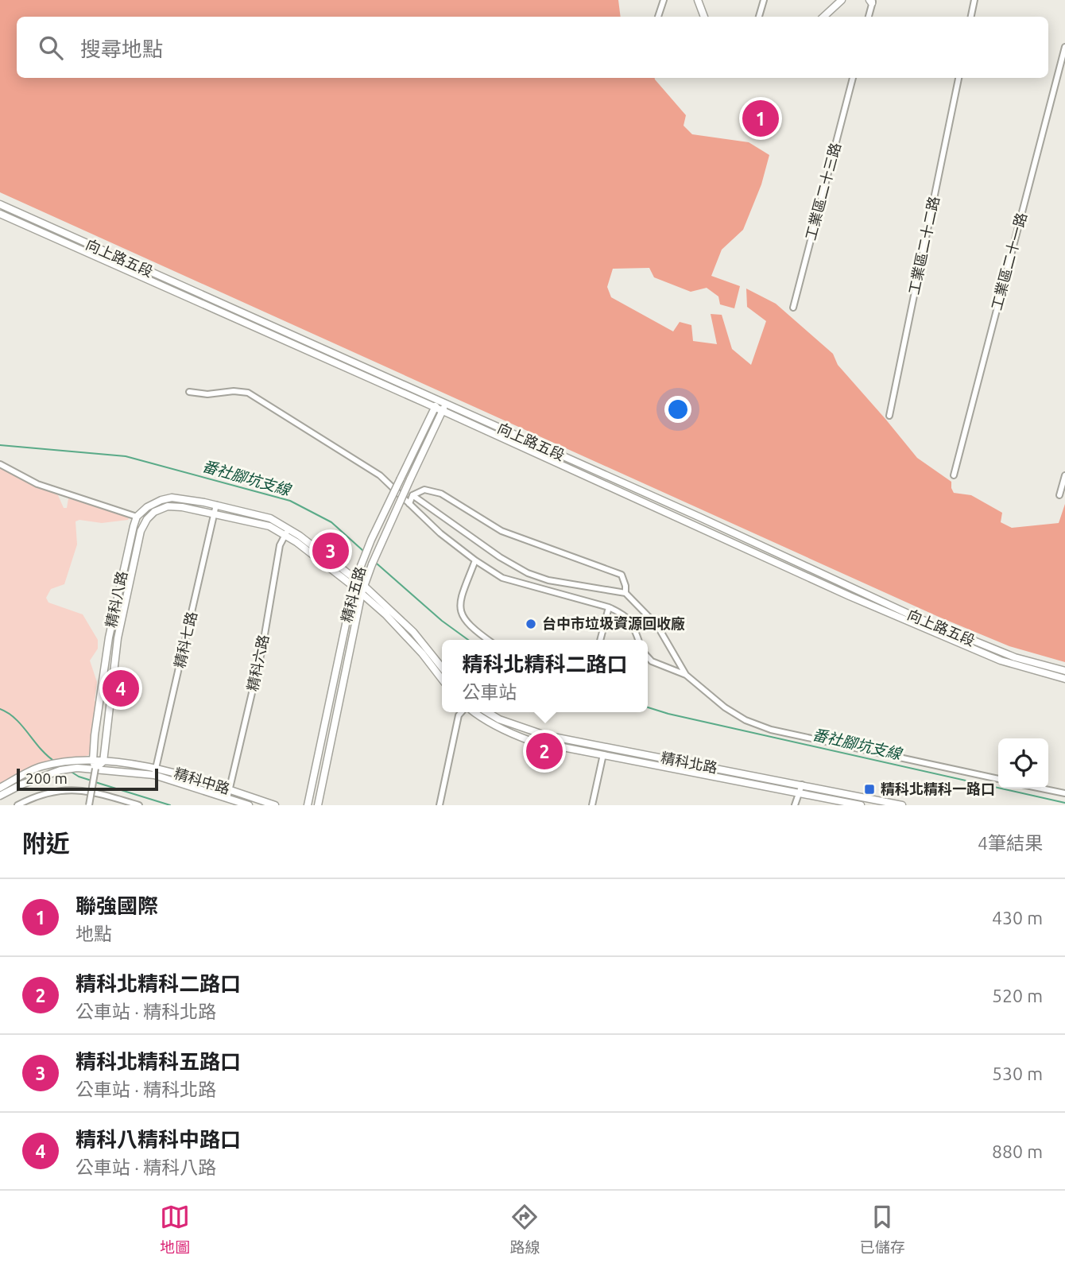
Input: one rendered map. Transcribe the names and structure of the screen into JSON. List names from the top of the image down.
{
  "streets": {
    "street": [
      "工業區二十三路",
      "工業區二十二路",
      "向上路五段",
      "工業區二十一路",
      "精科五路",
      "精科八路",
      "精科七路",
      "精科六路",
      "精科北路",
      "精科中路"
    ]
  },
  "crossings": [
    ["向上路五段", "精科五路"],
    ["精科八路", "精科七路"],
    ["精科八路", "精科中路"],
    ["精科七路", "精科中路"],
    ["精科六路", "精科中路"]
  ],
  "water": ["番社腳坑支線"],
  "places": {
    "other": ["台中市垃圾資源回收廠"],
    "transit": ["精科北精科一路口"]
  },
  "scale_bar": "200 m",
  "page": {
    "search": "搜尋地點",
    "pins": [
      "1",
      "3",
      "4",
      "2"
    ],
    "popup": ["精科北精科二路口", "公車站"],
    "scale": "200 m",
    "heading": ["附近", "4筆結果"],
    "list": [
      {
        "mark": "1",
        "name": "聯強國際",
        "note": "地點",
        "value": "430 m"
      },
      {
        "mark": "2",
        "name": "精科北精科二路口",
        "note": "公車站 · 精科北路",
        "value": "520 m"
      },
      {
        "mark": "3",
        "name": "精科北精科五路口",
        "note": "公車站 · 精科北路",
        "value": "530 m"
      },
      {
        "mark": "4",
        "name": "精科八精科中路口",
        "note": "公車站 · 精科八路",
        "value": "880 m"
      }
    ],
    "nav": ["地圖", "路線", "已儲存"]
  }
}
